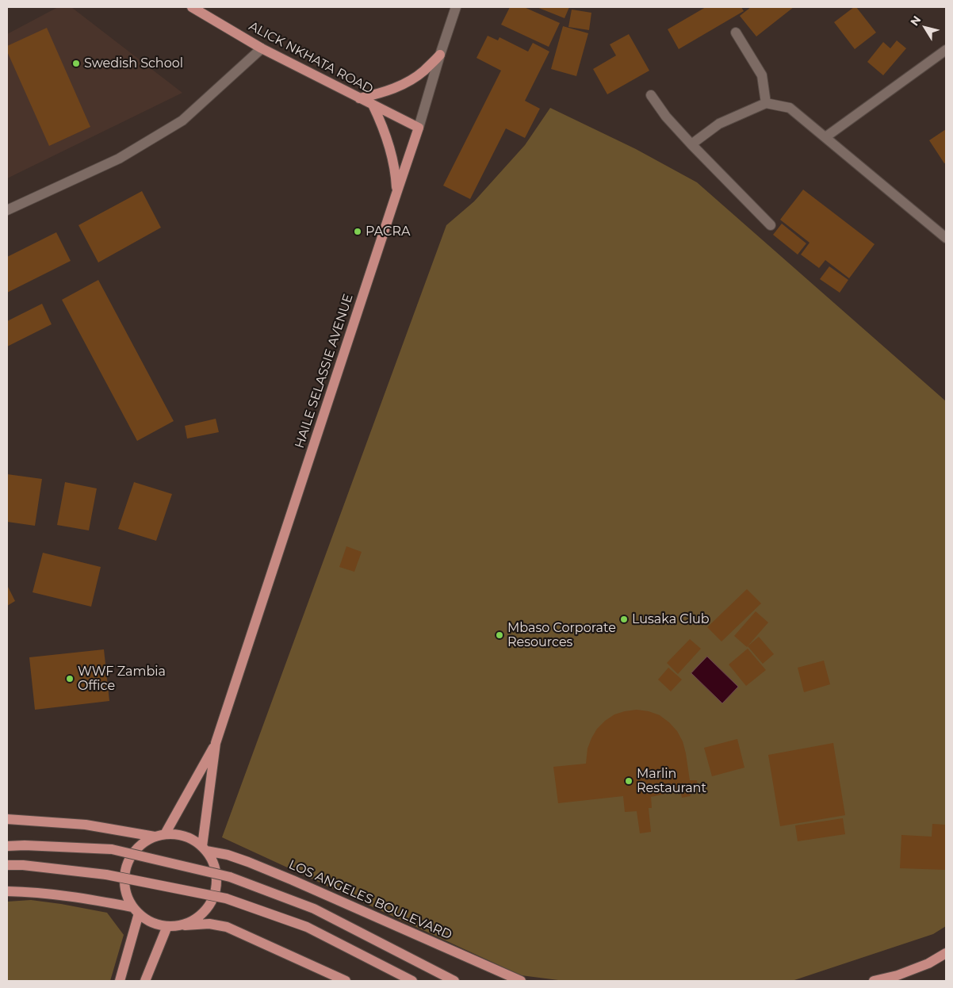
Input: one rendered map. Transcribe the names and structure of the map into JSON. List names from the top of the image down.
{
  "streets": {
    "main road": ["ALICK NKHATA ROAD", "HAILE SELASSIE AVENUE", "LOS ANGELES BOULEVARD"]
  },
  "crossings": [
    ["ALICK NKHATA ROAD", "HAILE SELASSIE AVENUE"],
    ["HAILE SELASSIE AVENUE", "LOS ANGELES BOULEVARD"]
  ],
  "places": [
    "Swedish School",
    "PACRA",
    "Lusaka Club",
    "Mbaso Corporate Resources",
    "WWF Zambia Office",
    "Marlin Restaurant"
  ],
  "north": "top left"
}
